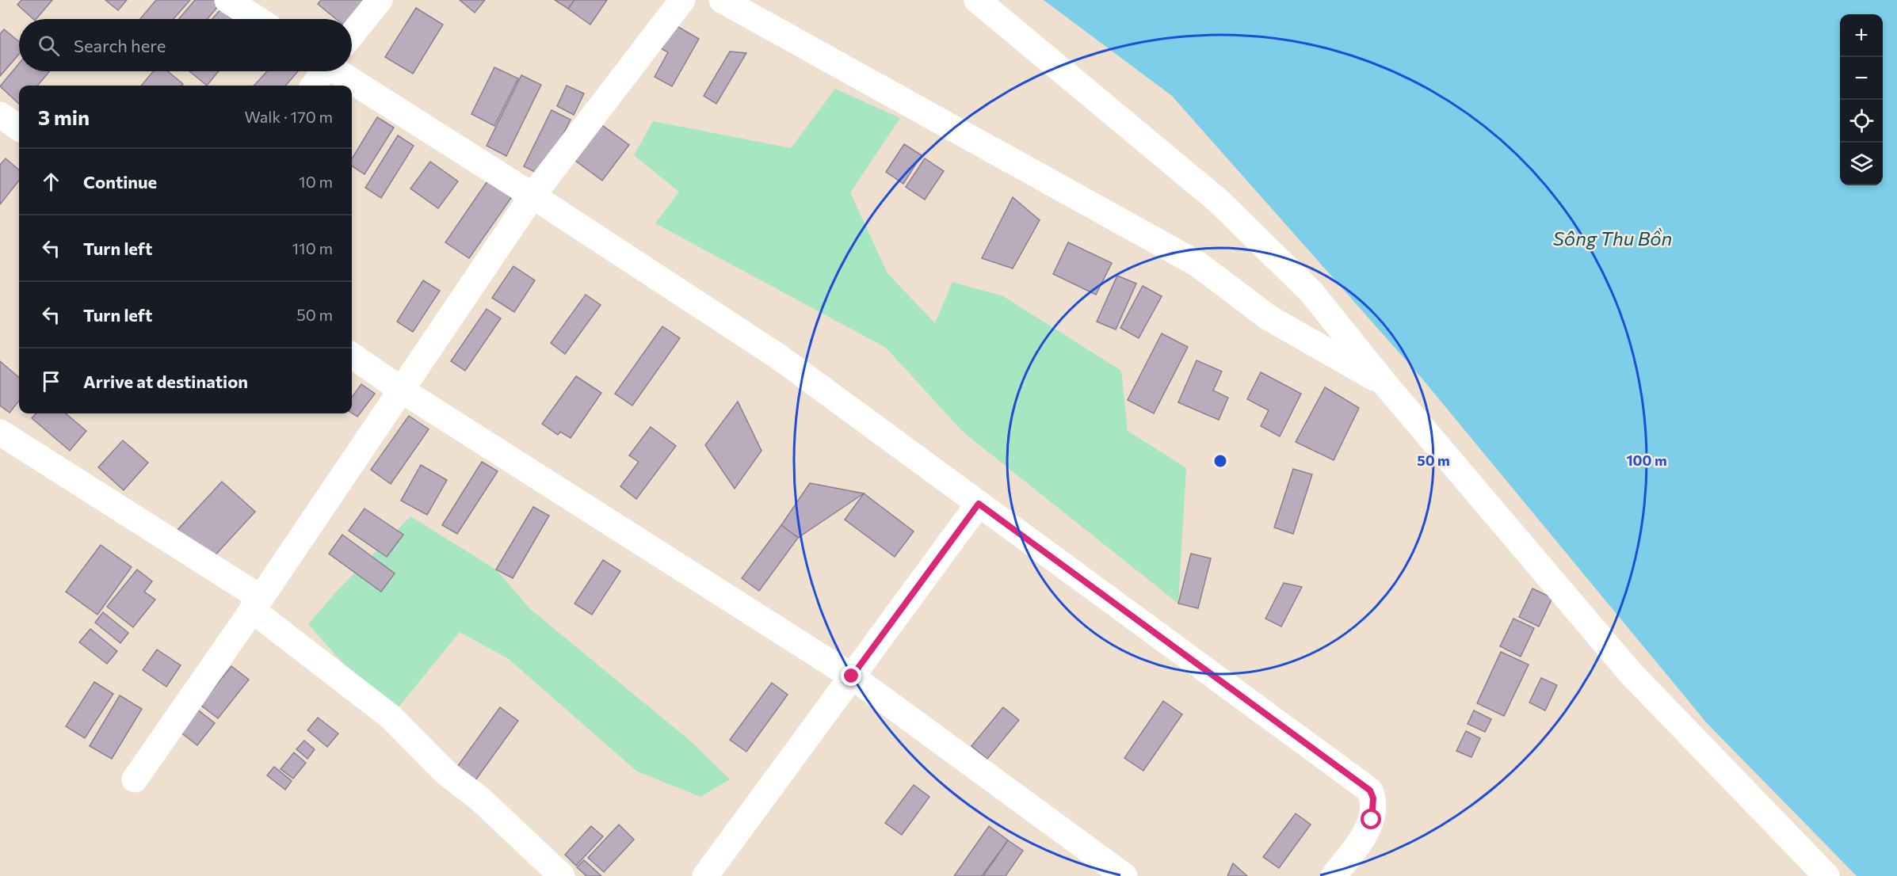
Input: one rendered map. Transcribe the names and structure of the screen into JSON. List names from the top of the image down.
{
  "water": ["Sông Thu Bồn"],
  "page": {
    "map_buttons": ["+", "−"],
    "search": "Search here",
    "heading": ["3 min", "Walk · 170 m"],
    "list": [
      ["Continue", "10 m"],
      ["Turn left", "110 m"],
      ["Turn left", "50 m"],
      "Arrive at destination"
    ]
  },
  "rings": ["50 m", "100 m"]
}
